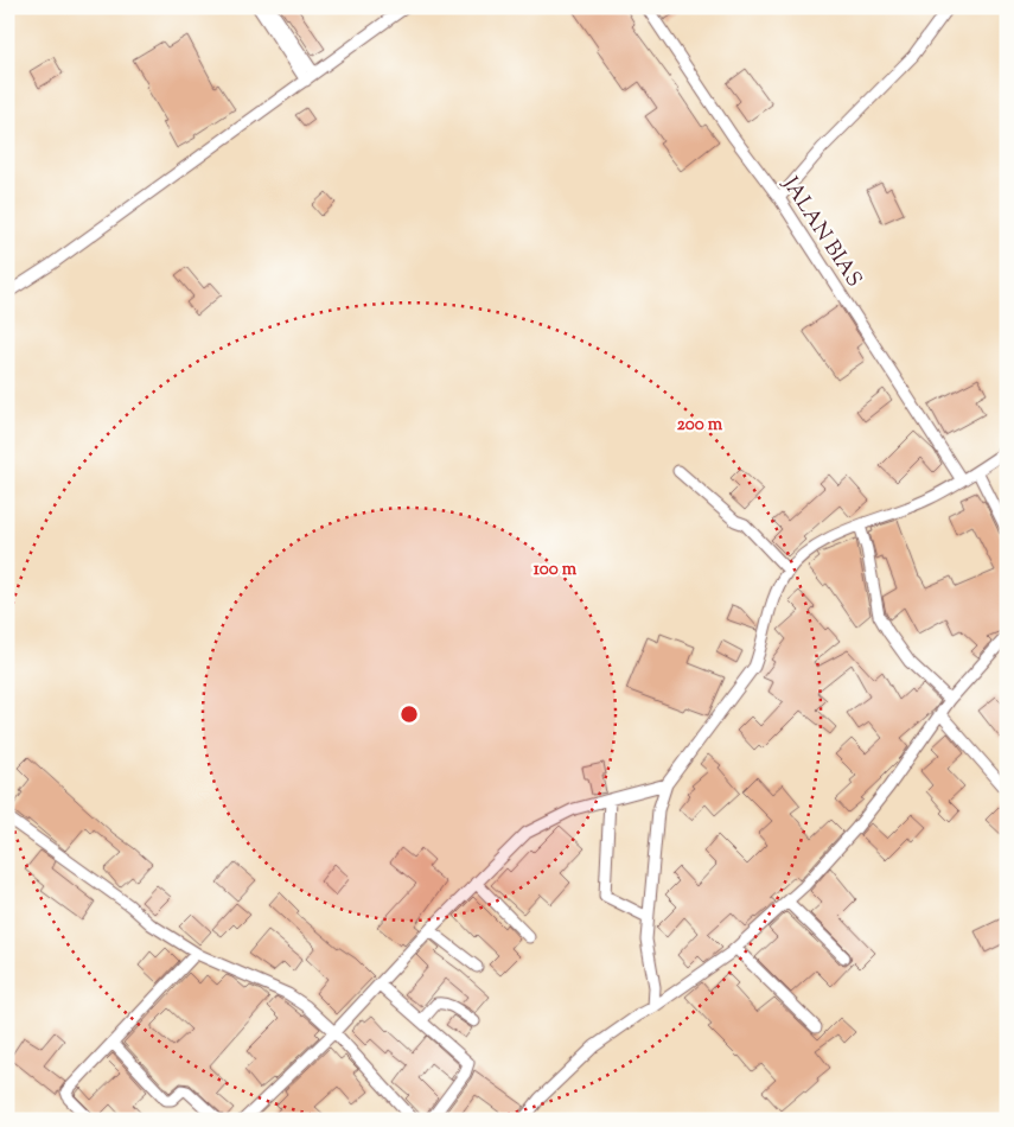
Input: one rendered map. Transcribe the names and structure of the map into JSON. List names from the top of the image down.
{
  "streets": {
    "street": ["JALAN BIAS"]
  },
  "rings": ["200 m", "100 m"]
}
